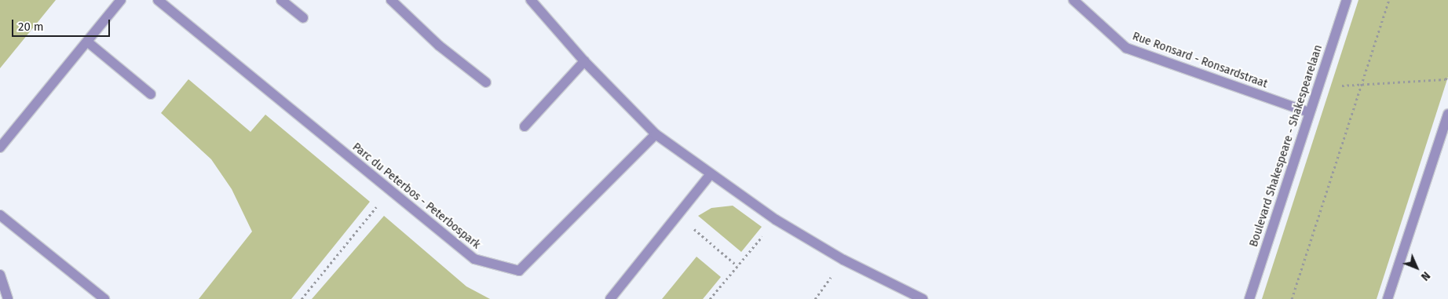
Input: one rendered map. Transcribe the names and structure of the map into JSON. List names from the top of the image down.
{
  "streets": {
    "street": ["Rue Ronsard - Ronsardstraat", "Boulevard Shakespeare - Shakespearelaan", "Parc du Peterbos - Peterbospark"]
  },
  "crossings": [
    ["Rue Ronsard - Ronsardstraat", "Boulevard Shakespeare - Shakespearelaan"]
  ],
  "scale_bar": "20 m",
  "north": "bottom right"
}
